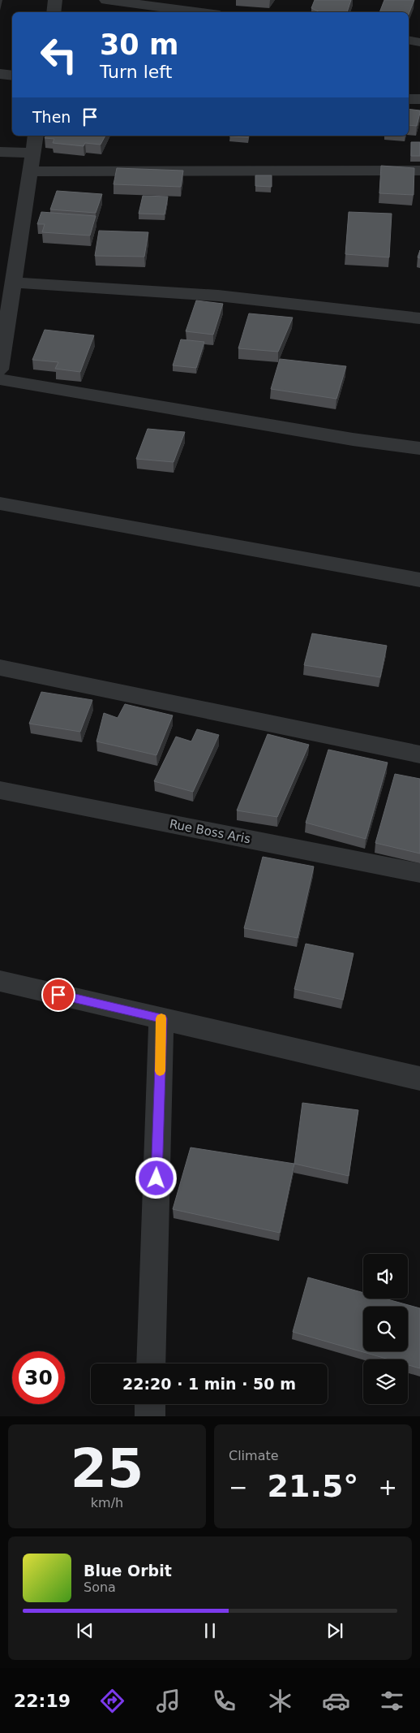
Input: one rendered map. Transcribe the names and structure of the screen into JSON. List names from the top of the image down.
{
  "streets": {
    "street": ["Rue Boss Aris"]
  },
  "page": {
    "turn": ["30 m", "Turn left"],
    "then": "Then",
    "limit": "30",
    "trip": "22:20 · 1 min · 50 m",
    "tile": [
      ["25", "km/h"],
      "Climate"
    ],
    "heat": ["−", "21.5°", "+"],
    "song": ["Blue Orbit", "Sona"],
    "tabs": "22:19"
  }
}
